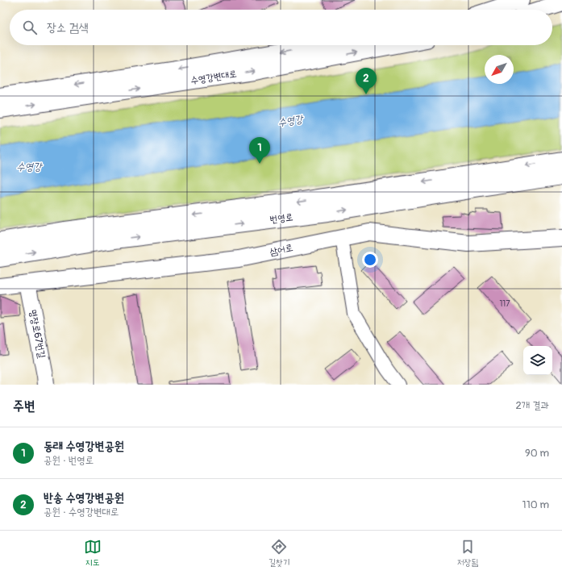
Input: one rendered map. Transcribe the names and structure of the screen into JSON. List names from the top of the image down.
{
  "streets": {
    "highway": ["번영로"],
    "main road": ["수영강변대로", "삼어로", "명장로67번길"]
  },
  "crossings": [
    ["삼어로", "명장로67번길"]
  ],
  "water": ["수영강"],
  "house_numbers": ["117"],
  "north": "bottom left",
  "page": {
    "search": "장소 검색",
    "pins": ["2", "1"],
    "heading": ["주변", "2개 결과"],
    "list": [
      {
        "mark": "1",
        "name": "동래 수영강변공원",
        "note": "공원 · 번영로",
        "value": "90 m"
      },
      {
        "mark": "2",
        "name": "반송 수영강변공원",
        "note": "공원 · 수영강변대로",
        "value": "110 m"
      }
    ],
    "nav": ["지도", "길찾기", "저장됨"]
  }
}
